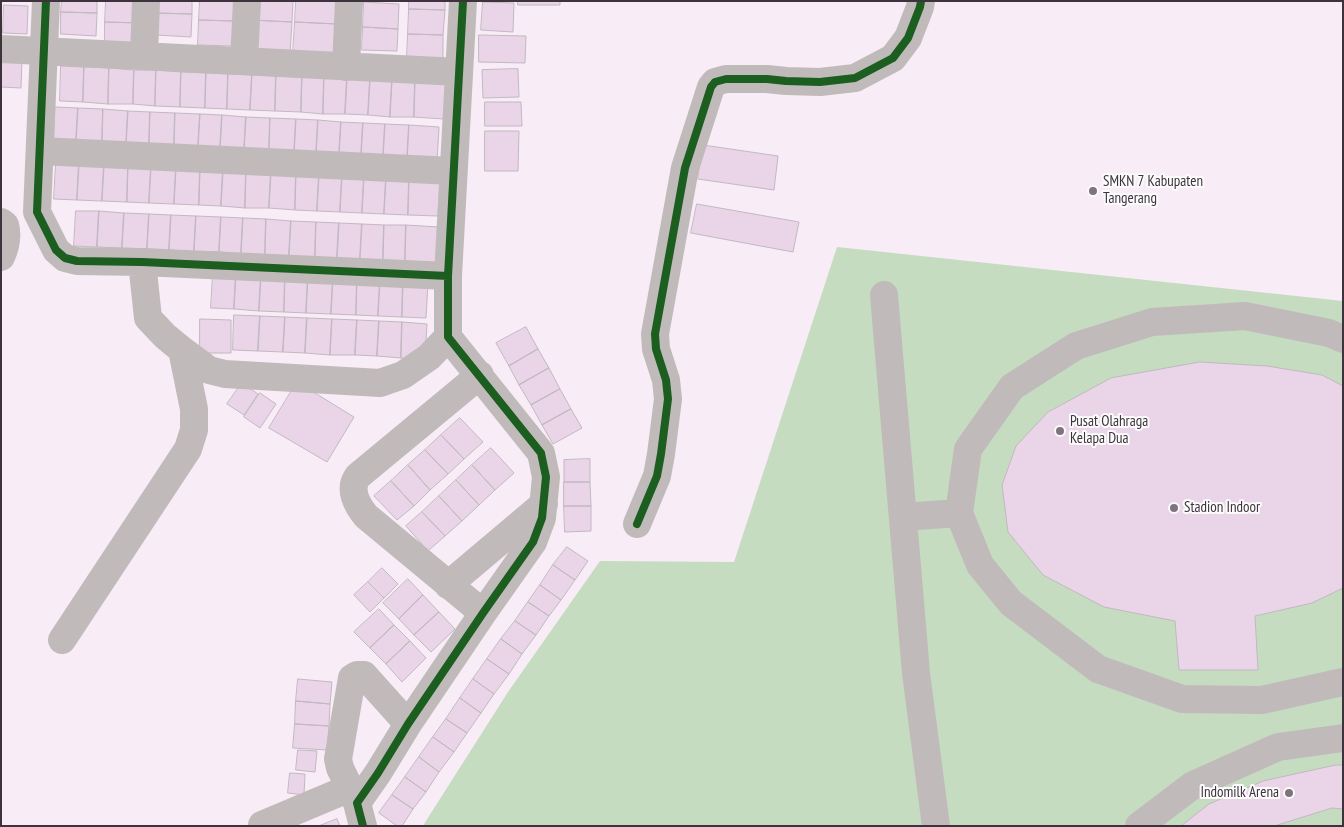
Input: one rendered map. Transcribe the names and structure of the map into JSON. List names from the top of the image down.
{
  "places": [
    "SMKN 7 Kabupaten Tangerang",
    "Pusat Olahraga Kelapa Dua",
    "Stadion Indoor",
    "Indomilk Arena"
  ]
}
